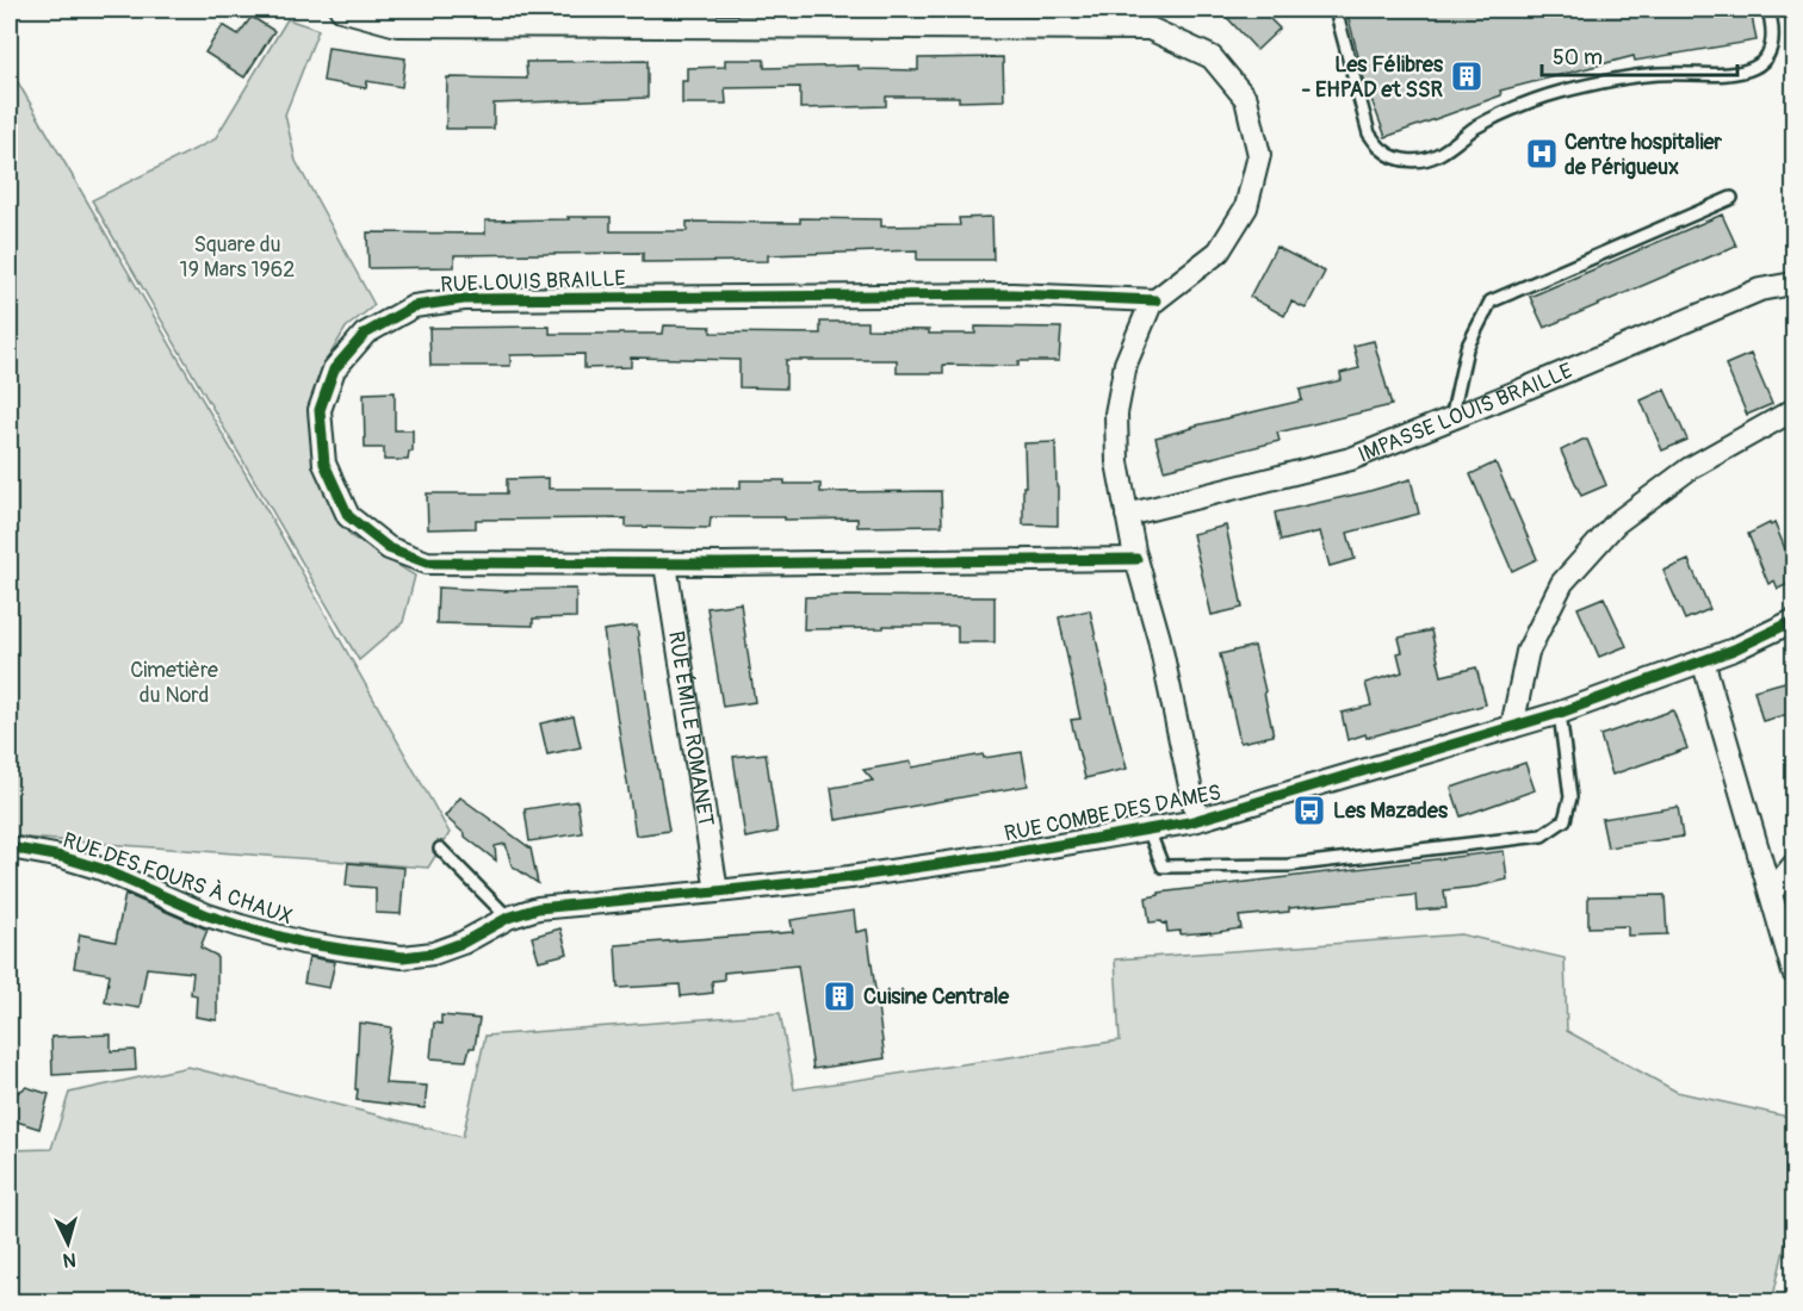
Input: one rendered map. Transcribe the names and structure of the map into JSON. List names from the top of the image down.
{
  "streets": {
    "street": [
      "RUE LOUIS BRAILLE",
      "IMPASSE LOUIS BRAILLE",
      "RUE ÉMILE ROMANET",
      "RUE COMBE DES DAMES",
      "RUE DES FOURS À CHAUX"
    ]
  },
  "crossings": [
    ["RUE LOUIS BRAILLE", "RUE ÉMILE ROMANET"],
    ["RUE ÉMILE ROMANET", "RUE COMBE DES DAMES"],
    ["RUE COMBE DES DAMES", "RUE DES FOURS À CHAUX"]
  ],
  "parks": ["Square du 19 Mars 1962", "Cimetière du Nord"],
  "places": {
    "building": ["Les Félibres - EHPAD et SSR", "Cuisine Centrale"],
    "hospital": ["Centre hospitalier de Périgueux"],
    "bus stop": ["Les Mazades"]
  },
  "scale_bar": "50 m",
  "north": "bottom"
}
